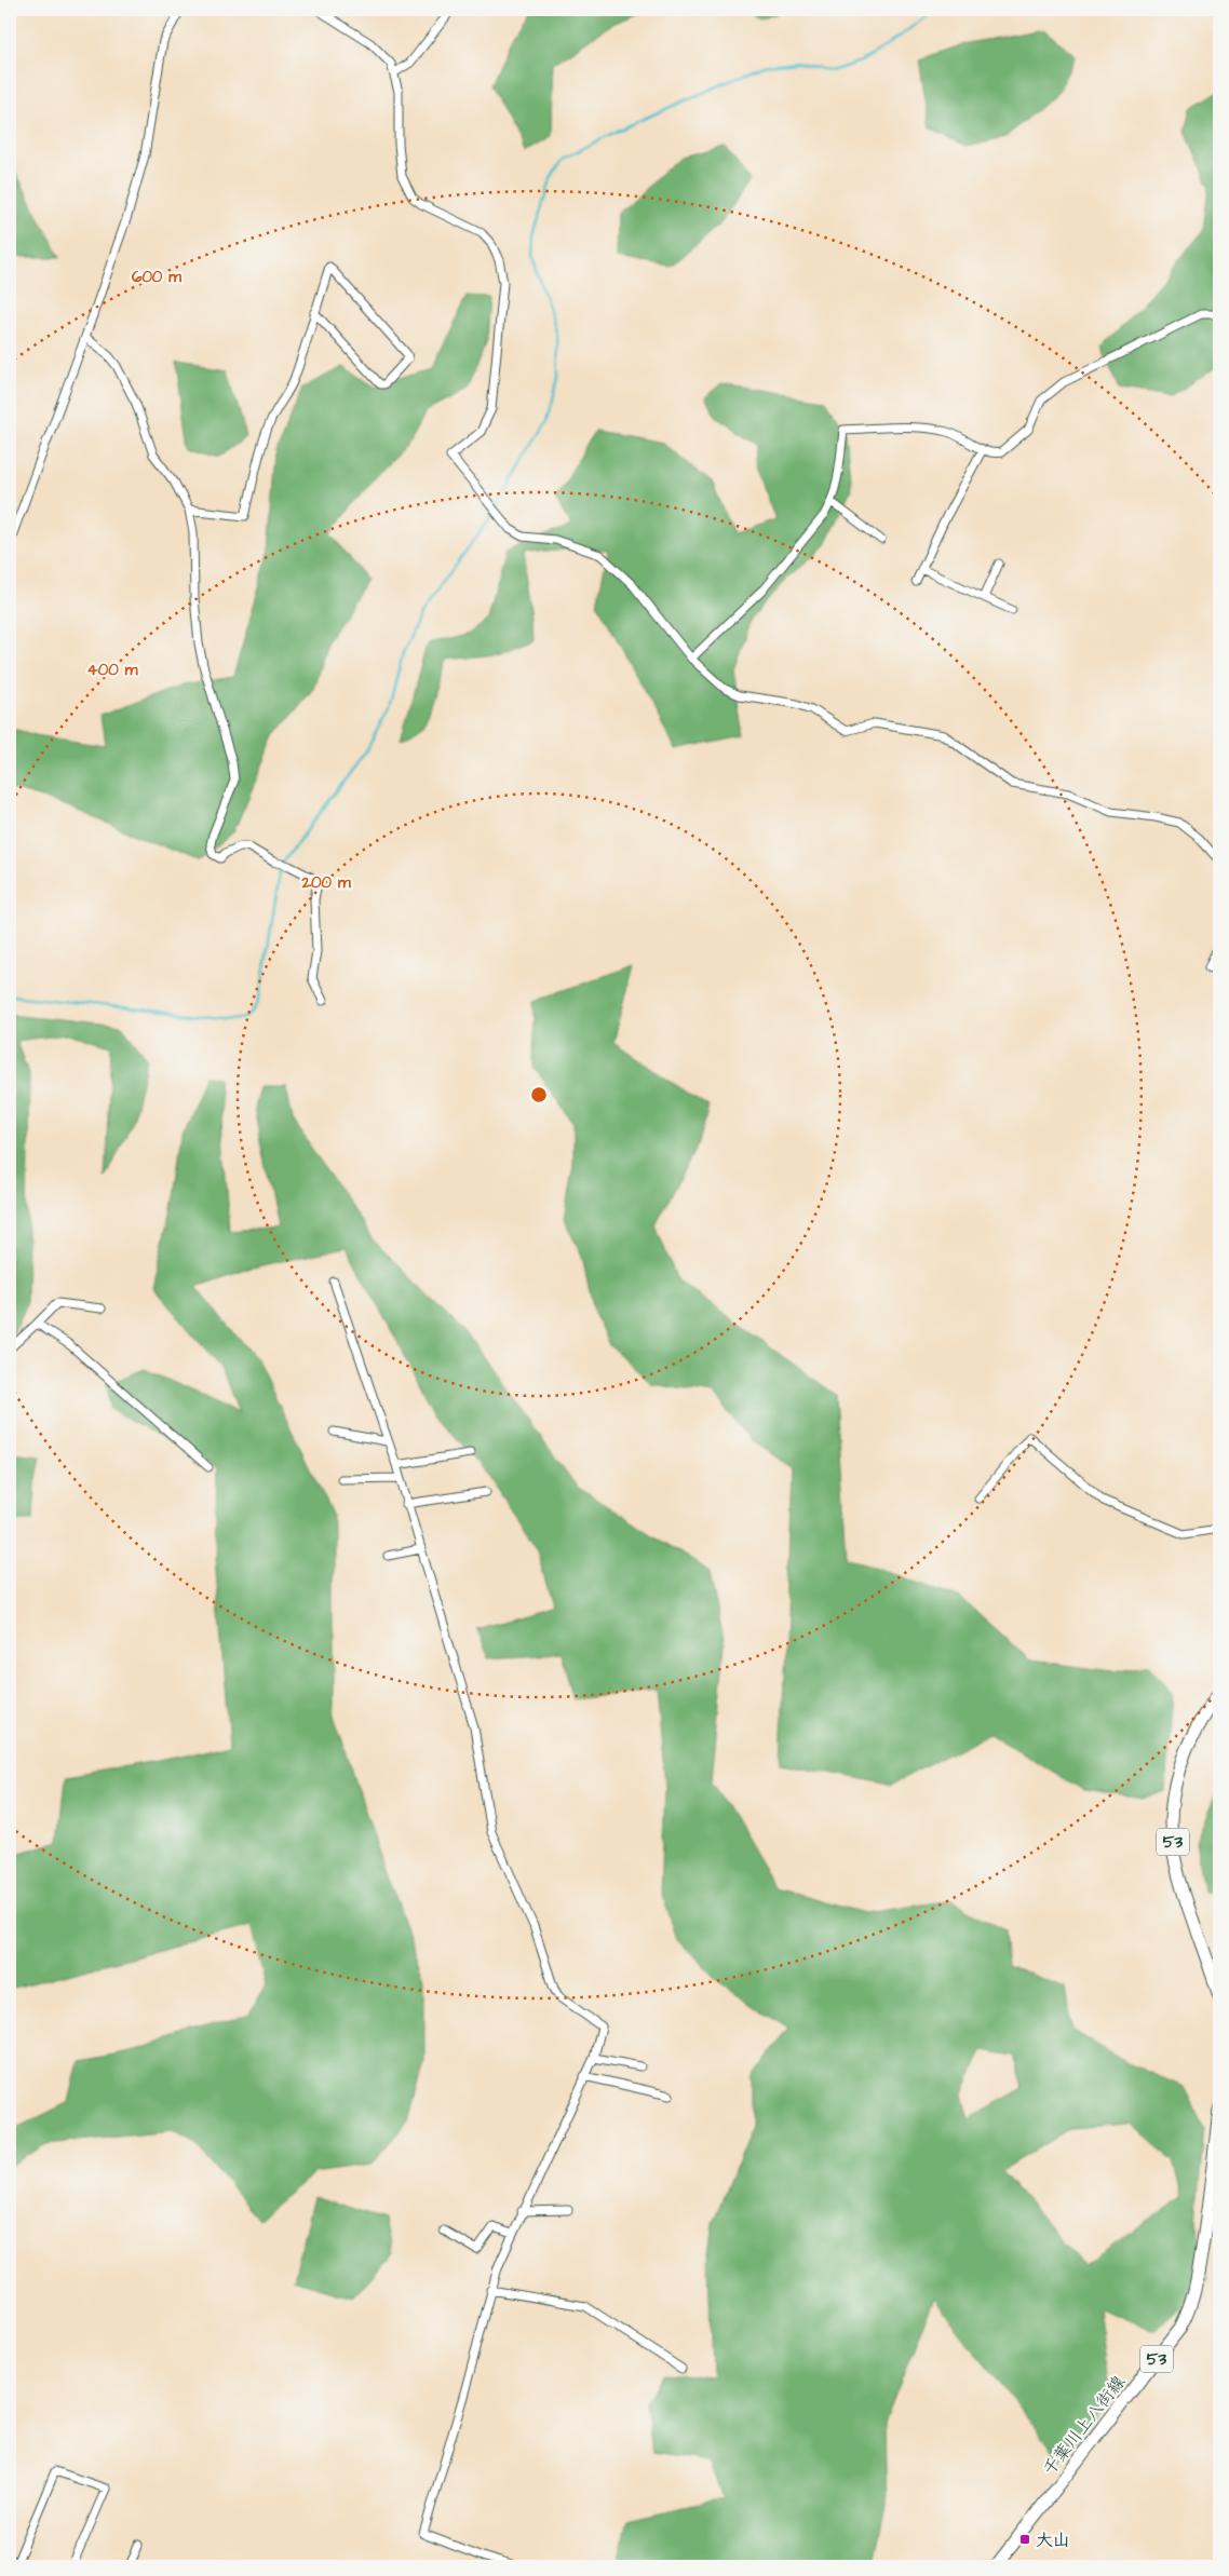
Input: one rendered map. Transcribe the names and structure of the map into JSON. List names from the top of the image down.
{
  "streets": {
    "main road": ["53", "千葉川上八街線"]
  },
  "places": {
    "transit": ["大山"]
  },
  "rings": ["600 m", "400 m", "200 m"]
}
